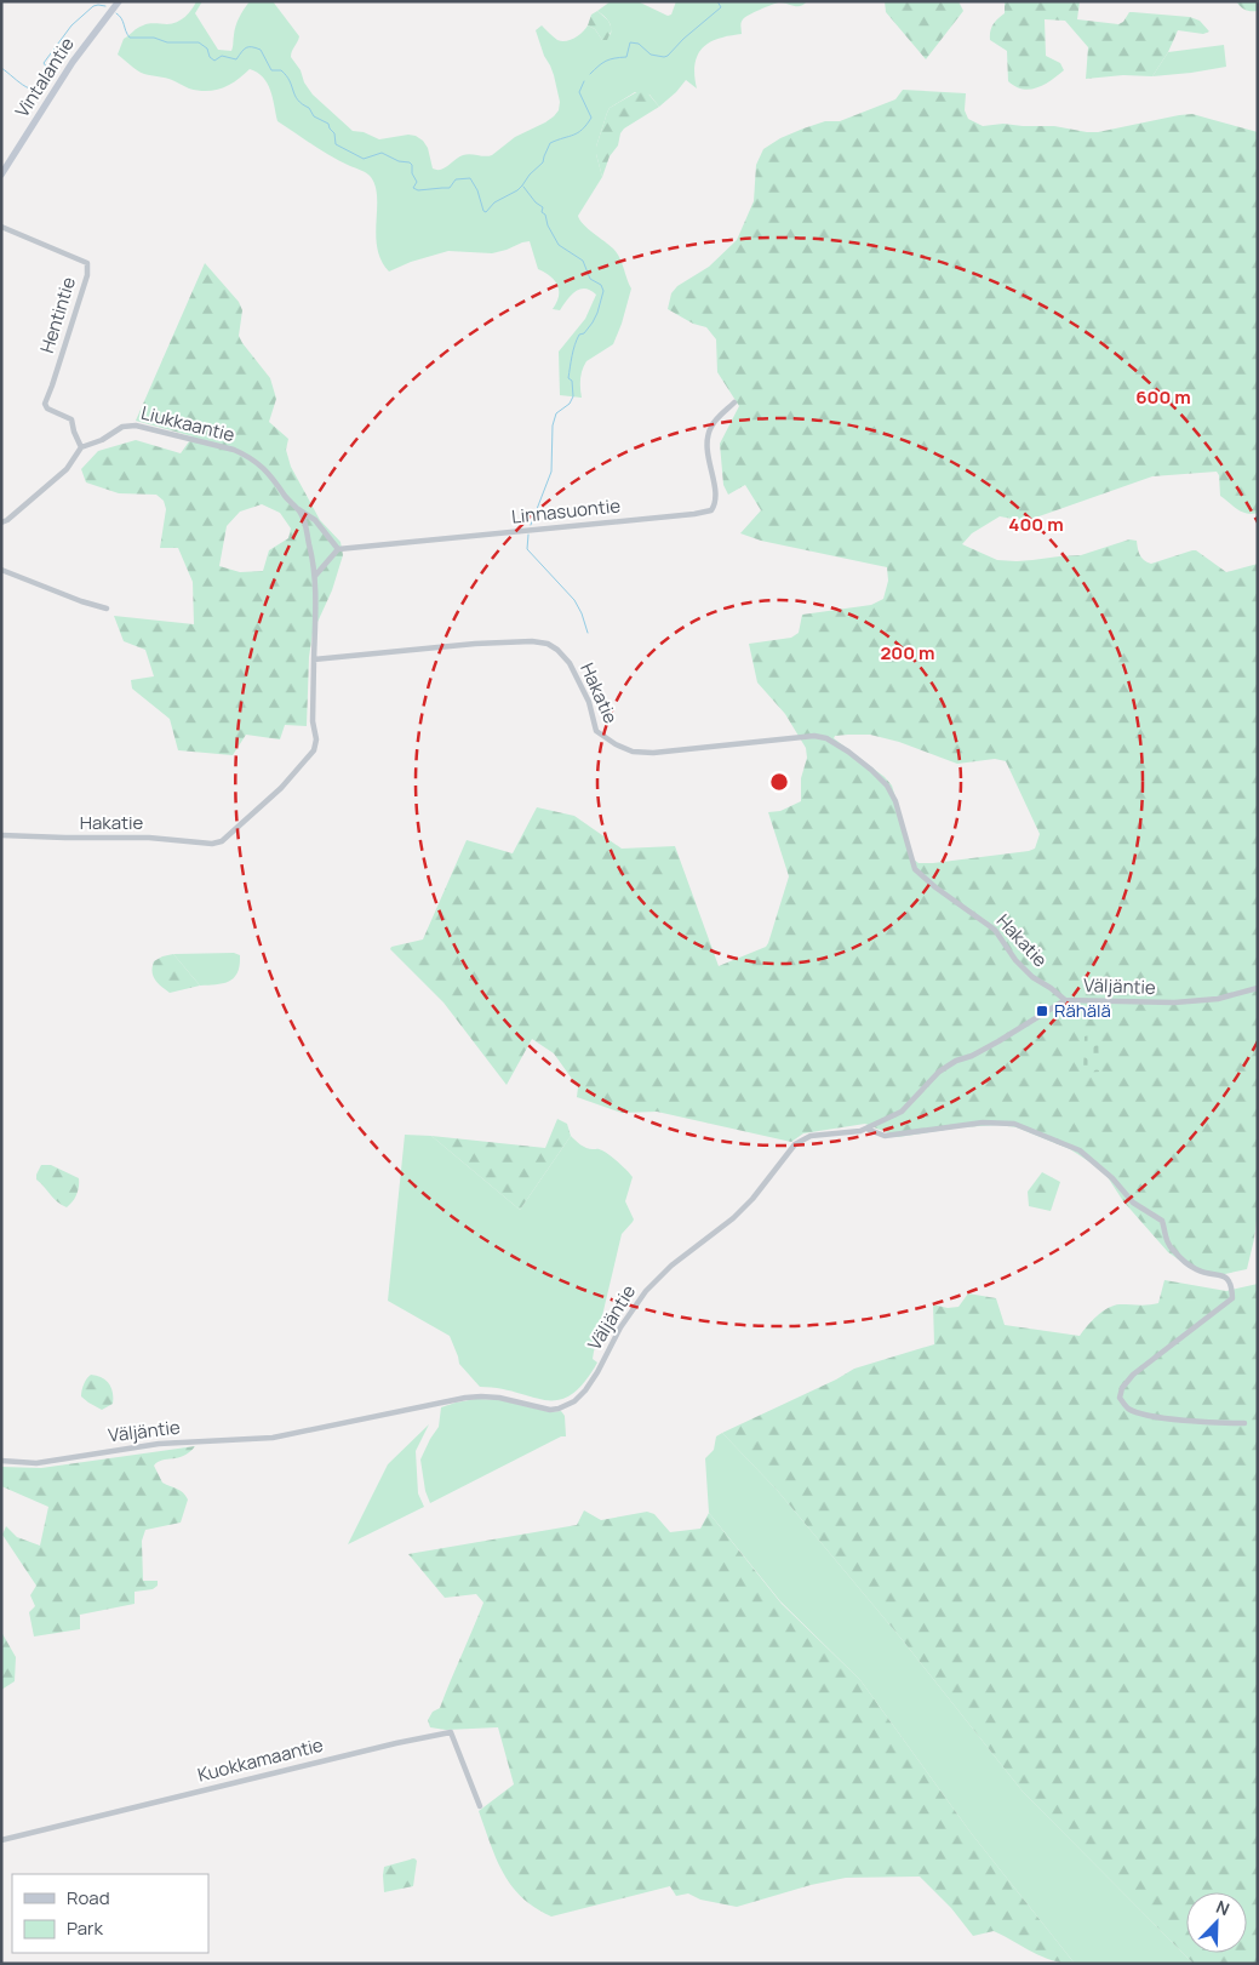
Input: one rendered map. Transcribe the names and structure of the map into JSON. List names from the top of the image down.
{
  "streets": {
    "street": [
      "Vintalantie",
      "Hentintie",
      "Liukkaantie",
      "Linnasuontie",
      "Hakatie",
      "Väljäntie",
      "Kuokkamaantie"
    ]
  },
  "crossings": [
    ["Hentintie", "Liukkaantie"],
    ["Liukkaantie", "Hakatie"],
    ["Hakatie", "Väljäntie"]
  ],
  "places": {
    "transit": ["Rähälä"]
  },
  "legend": ["Road", "Park"],
  "north": "top right",
  "rings": ["600 m", "400 m", "200 m"]
}
